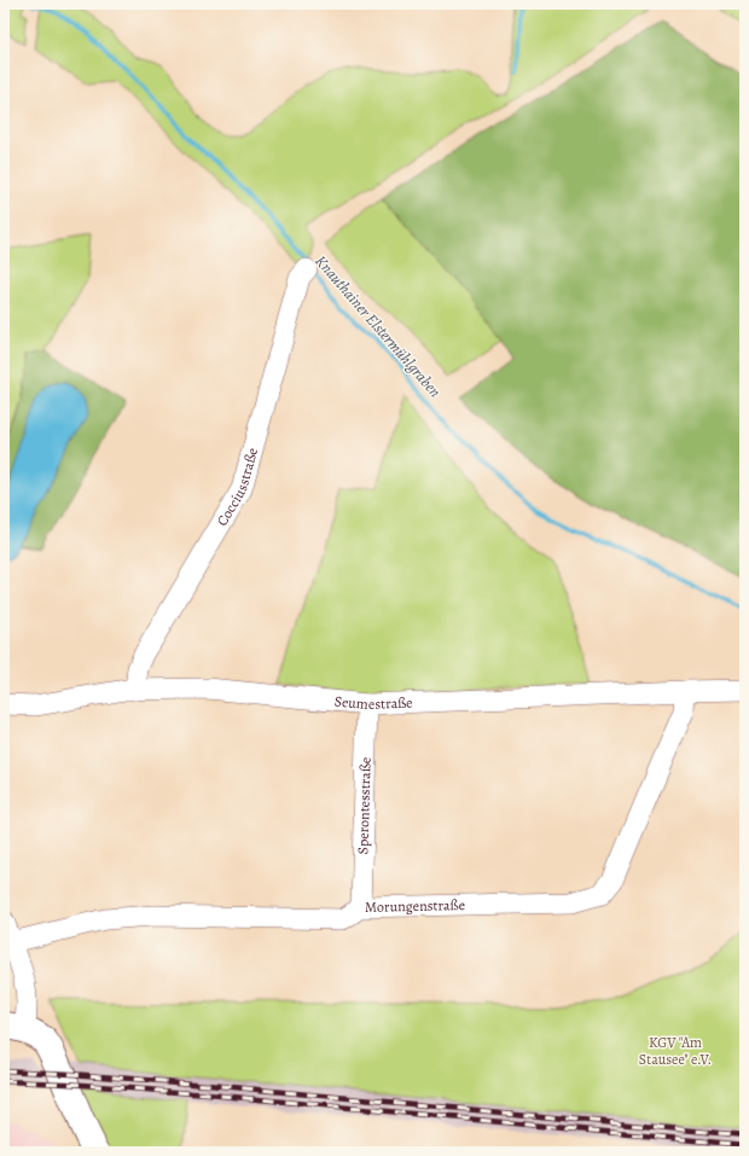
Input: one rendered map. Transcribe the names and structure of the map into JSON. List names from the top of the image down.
{
  "streets": {
    "street": [
      "Cocciusstraße",
      "Seumestraße",
      "Sperontesstraße",
      "Morungenstraße"
    ]
  },
  "crossings": [
    ["Cocciusstraße", "Seumestraße"],
    ["Seumestraße", "Sperontesstraße"],
    ["Seumestraße", "Morungenstraße"],
    ["Sperontesstraße", "Morungenstraße"]
  ],
  "water": ["Knauthainer Elstermühlgraben"],
  "parks": ["KGV \"Am Stausee\" e.V."]
}
